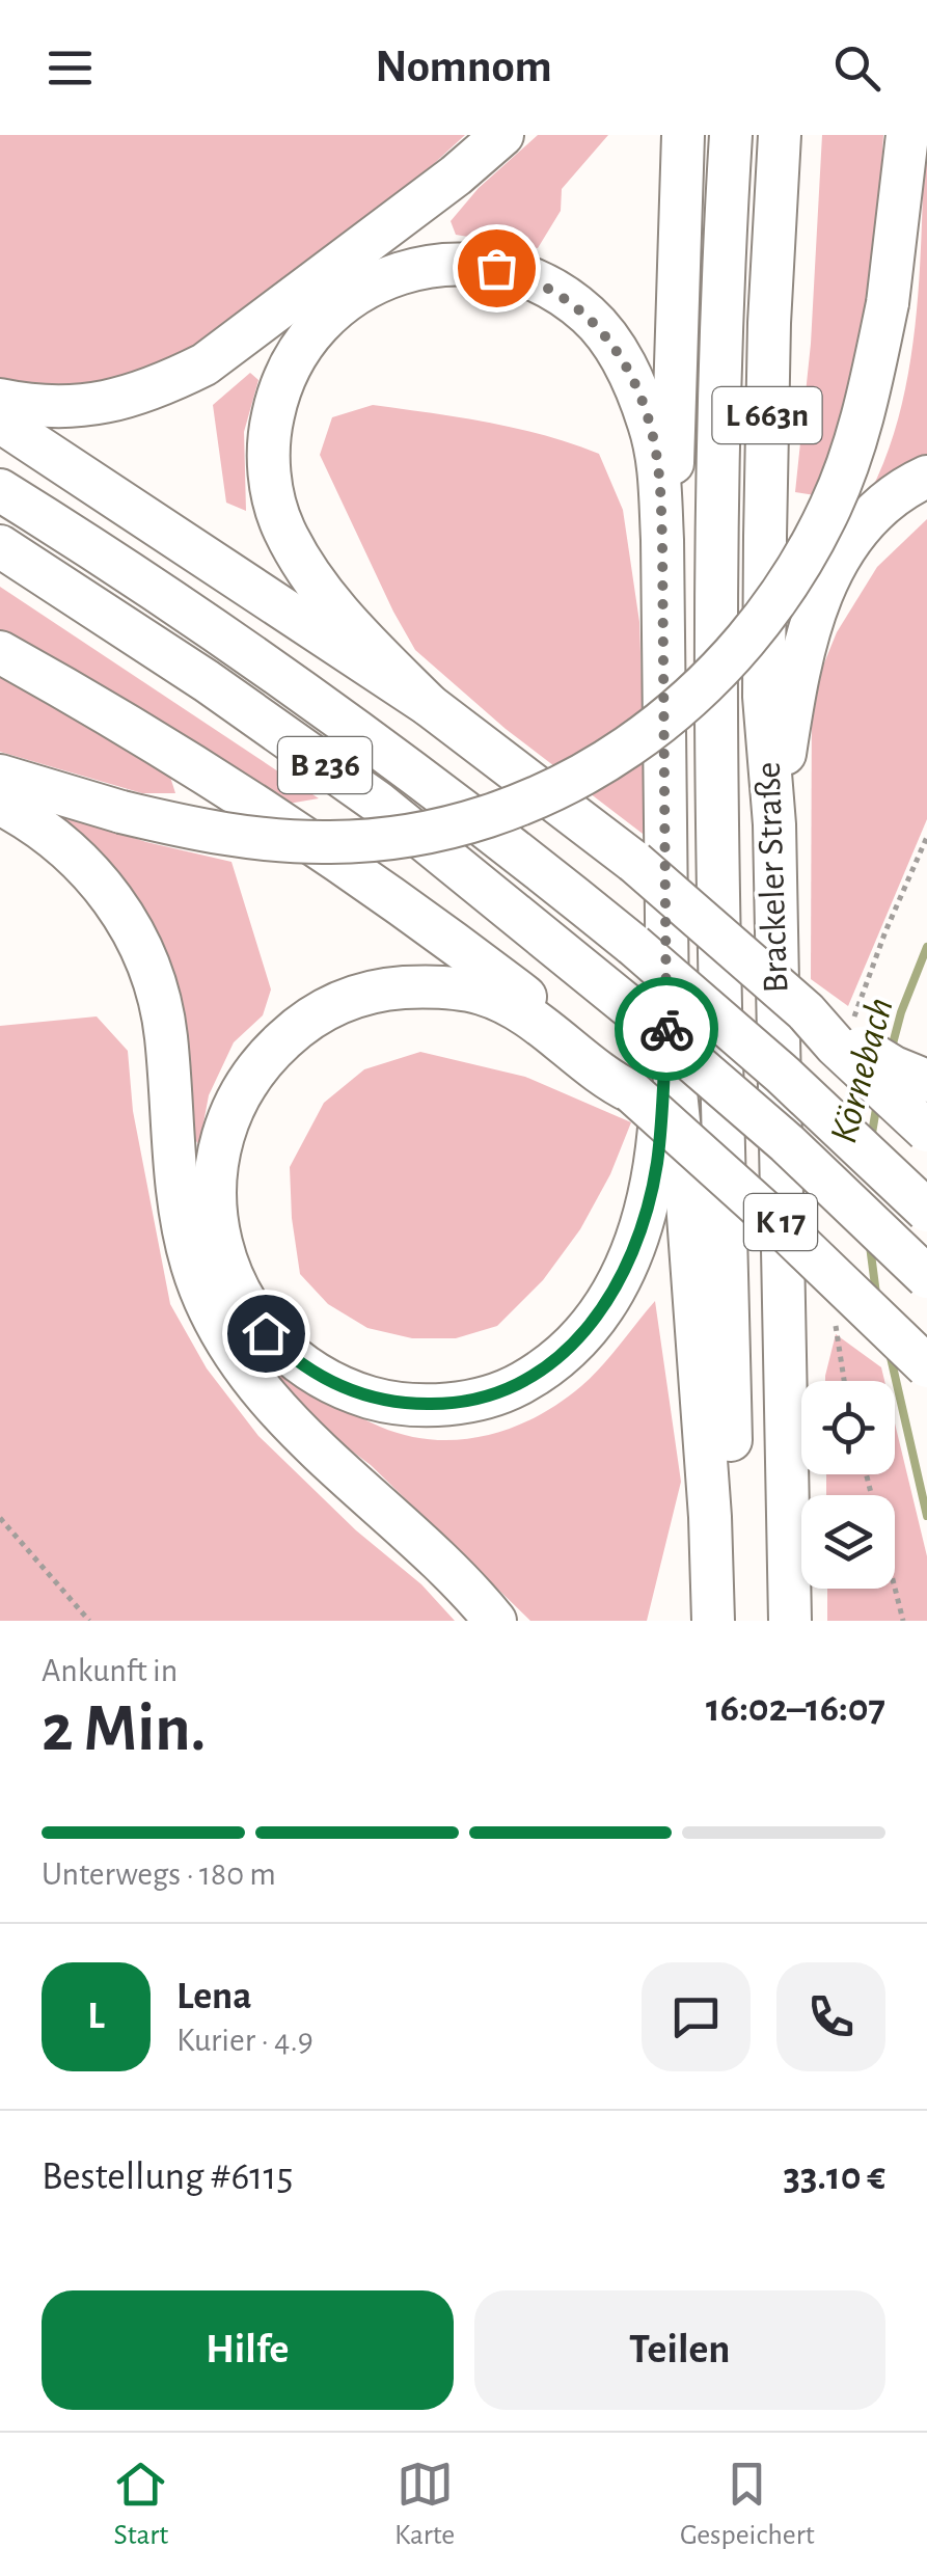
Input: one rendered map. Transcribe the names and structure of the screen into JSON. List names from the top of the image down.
{
  "streets": {
    "highway": [
      "L 663n",
      "B 236",
      "Brackeler Straße",
      "K 17"
    ]
  },
  "water": ["Körnebach"],
  "page": {
    "header": "Nomnom",
    "heading": ["2 Min.", "Ankunft in", "16:02–16:07"],
    "panel": [
      "Lena",
      "Kurier · 4.9",
      "Bestellung #6115",
      "33.10 €"
    ],
    "bar": "Unterwegs · 180 m",
    "round": "L",
    "buttons": ["Hilfe", "Teilen"],
    "tabs": ["Start", "Karte", "Gespeichert"]
  }
}
